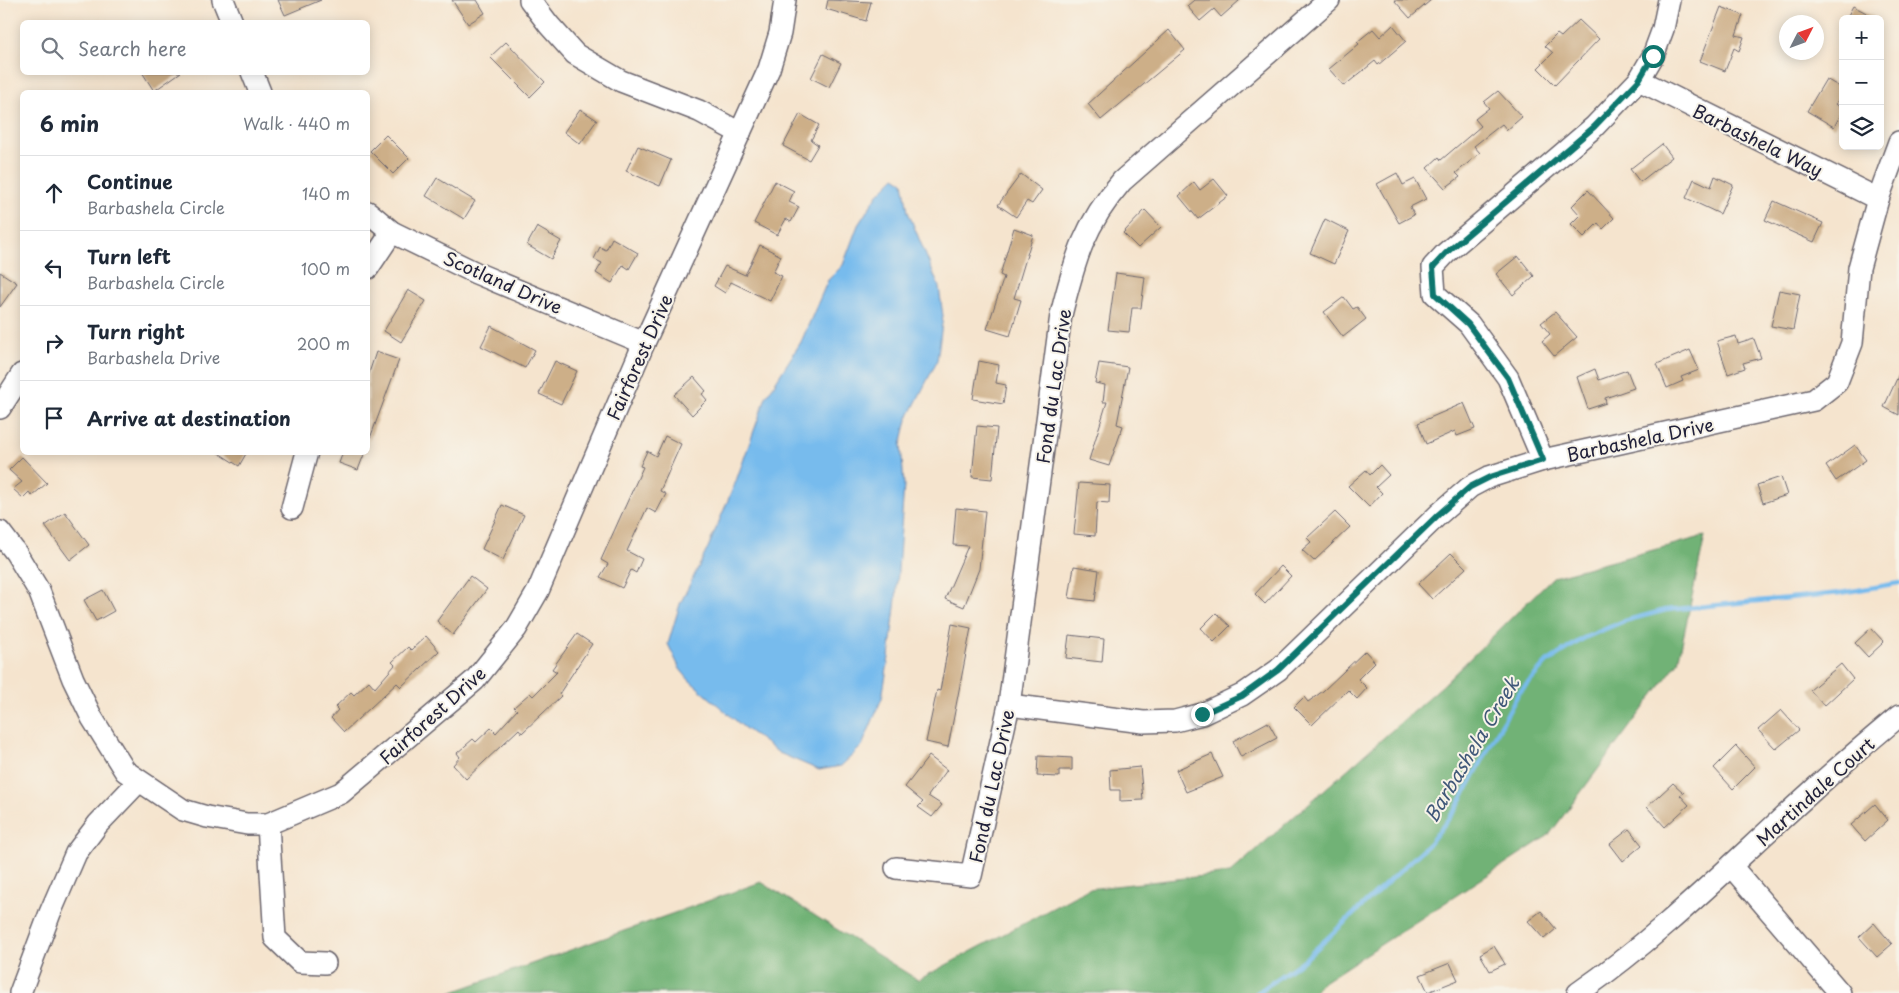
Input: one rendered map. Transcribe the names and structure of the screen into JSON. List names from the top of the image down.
{
  "streets": {
    "street": [
      "Barbashela Way",
      "Scotland Drive",
      "Fairforest Drive",
      "Fond du Lac Drive",
      "Barbashela Drive",
      "Martindale Court"
    ]
  },
  "crossings": [
    ["Barbashela Way", "Barbashela Drive"],
    ["Scotland Drive", "Fairforest Drive"],
    ["Fond du Lac Drive", "Barbashela Drive"]
  ],
  "water": ["Barbashela Creek"],
  "north": "top right",
  "page": {
    "map_buttons": ["+", "−"],
    "search": "Search here",
    "heading": ["6 min", "Walk · 440 m"],
    "list": [
      ["Continue", "Barbashela Circle", "140 m"],
      ["Turn left", "Barbashela Circle", "100 m"],
      ["Turn right", "Barbashela Drive", "200 m"],
      "Arrive at destination"
    ]
  }
}
